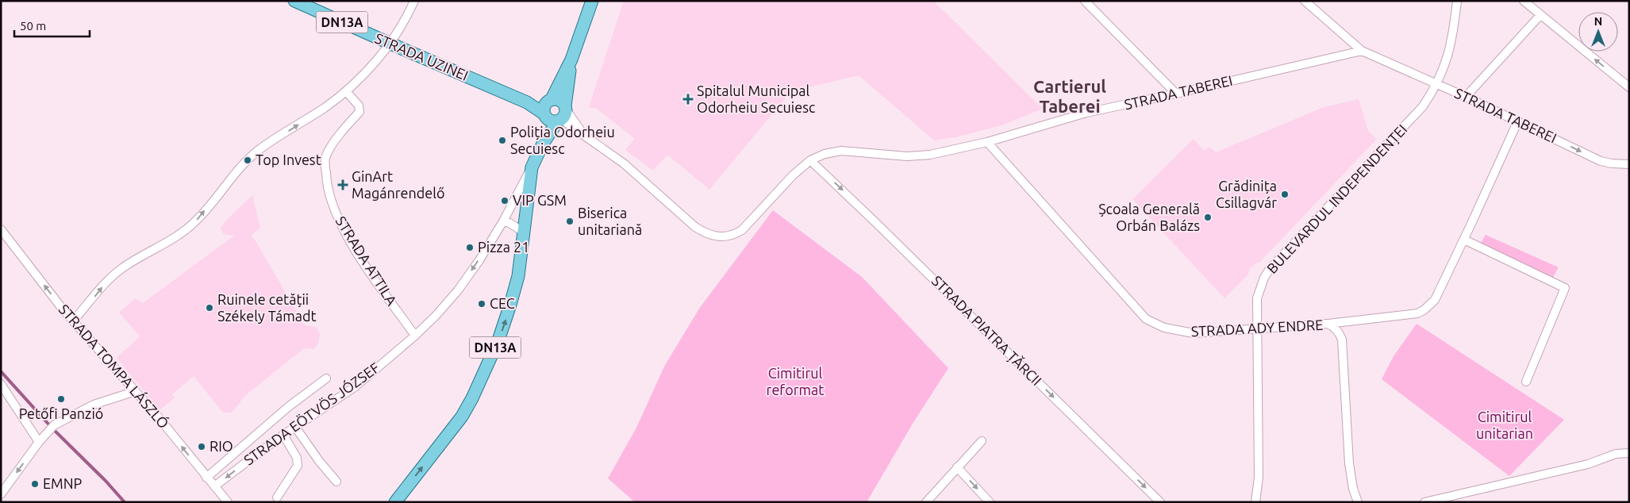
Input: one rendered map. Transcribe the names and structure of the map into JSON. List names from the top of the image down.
{
  "streets": {
    "main road": ["DN13A", "STRADA UZINEI"],
    "street": [
      "STRADA TABEREI",
      "BULEVARDUL INDEPENDENȚEI",
      "STRADA ATTILA",
      "STRADA ADY ENDRE",
      "STRADA PIATRA ȚĂRCII",
      "STRADA TOMPA LÁSZLÓ",
      "STRADA EÖTVÖS JÓZSEF"
    ]
  },
  "crossings": [
    ["DN13A", "STRADA UZINEI"],
    ["DN13A", "STRADA TABEREI"],
    ["DN13A", "STRADA EÖTVÖS JÓZSEF"],
    ["STRADA TABEREI", "BULEVARDUL INDEPENDENȚEI"],
    ["STRADA TABEREI", "STRADA ADY ENDRE"],
    ["STRADA TABEREI", "STRADA PIATRA ȚĂRCII"],
    ["BULEVARDUL INDEPENDENȚEI", "STRADA ADY ENDRE"],
    ["STRADA ATTILA", "STRADA EÖTVÖS JÓZSEF"],
    ["STRADA TOMPA LÁSZLÓ", "STRADA EÖTVÖS JÓZSEF"]
  ],
  "one_way": ["STRADA PIATRA ȚĂRCII", "STRADA TOMPA LÁSZLÓ"],
  "districts": ["Cartierul Taberei"],
  "parks": ["Cimitirul reformat", "Cimitirul unitarian"],
  "places": {
    "health": ["Spitalul Municipal Odorheiu Secuiesc", "GinArt Magánrendelő"],
    "other": [
      "Poliția Odorheiu Secuiesc",
      "Top Invest",
      "Grădinița Csillagvár",
      "VIP GSM",
      "Școala Generală Orbán Balázs",
      "Biserica unitariană",
      "Pizza 21",
      "CEC",
      "Ruinele cetății Székely Támadt",
      "Petőfi Panzió",
      "RIO",
      "EMNP"
    ]
  },
  "scale_bar": "50 m",
  "north": "top"
}
